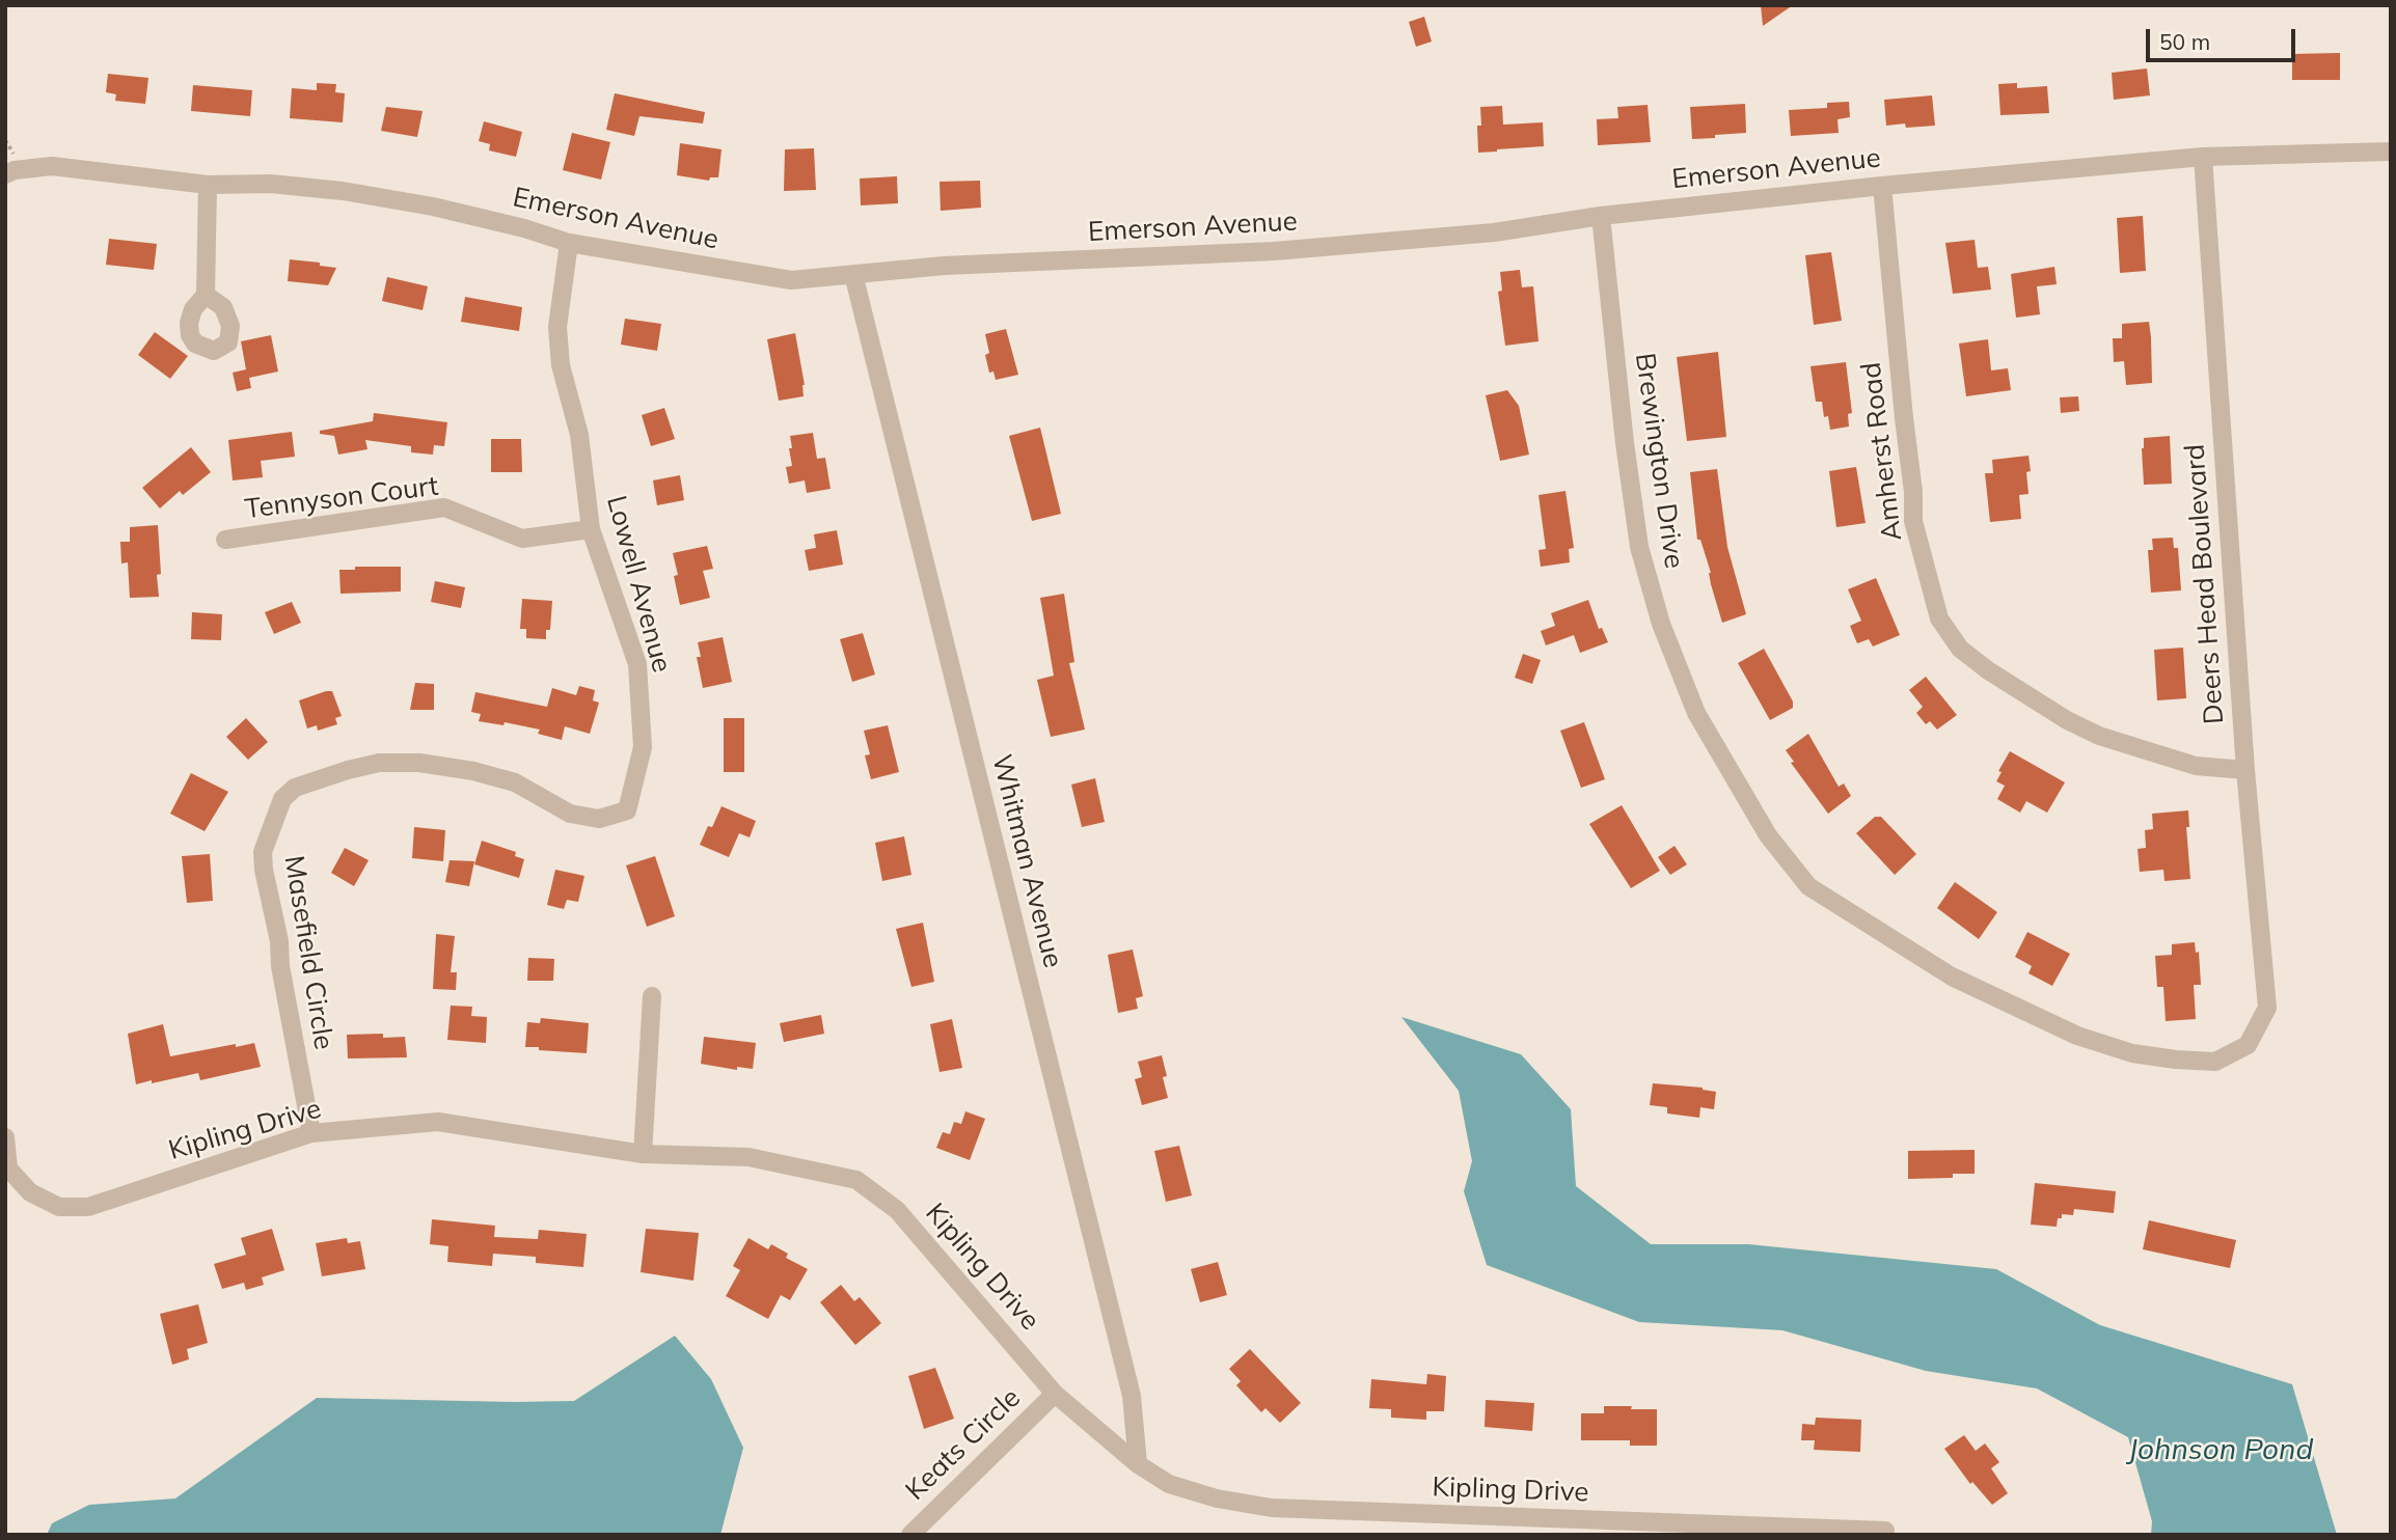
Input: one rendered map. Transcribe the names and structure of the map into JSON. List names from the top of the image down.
{
  "streets": {
    "street": [
      "Emerson Avenue",
      "Amherst Road",
      "Brewington Drive",
      "Tennyson Court",
      "Lowell Avenue",
      "Deers Head Boulevard",
      "Whitman Avenue",
      "Masefield Circle",
      "Kipling Drive",
      "Keats Circle"
    ]
  },
  "crossings": [
    ["Emerson Avenue", "Amherst Road"],
    ["Emerson Avenue", "Brewington Drive"],
    ["Emerson Avenue", "Lowell Avenue"],
    ["Emerson Avenue", "Deers Head Boulevard"],
    ["Emerson Avenue", "Whitman Avenue"],
    ["Amherst Road", "Deers Head Boulevard"],
    ["Brewington Drive", "Deers Head Boulevard"],
    ["Tennyson Court", "Lowell Avenue"],
    ["Lowell Avenue", "Masefield Circle"],
    ["Whitman Avenue", "Kipling Drive"],
    ["Masefield Circle", "Kipling Drive"],
    ["Kipling Drive", "Keats Circle"]
  ],
  "water": ["Johnson Pond"],
  "scale_bar": "50 m"
}
